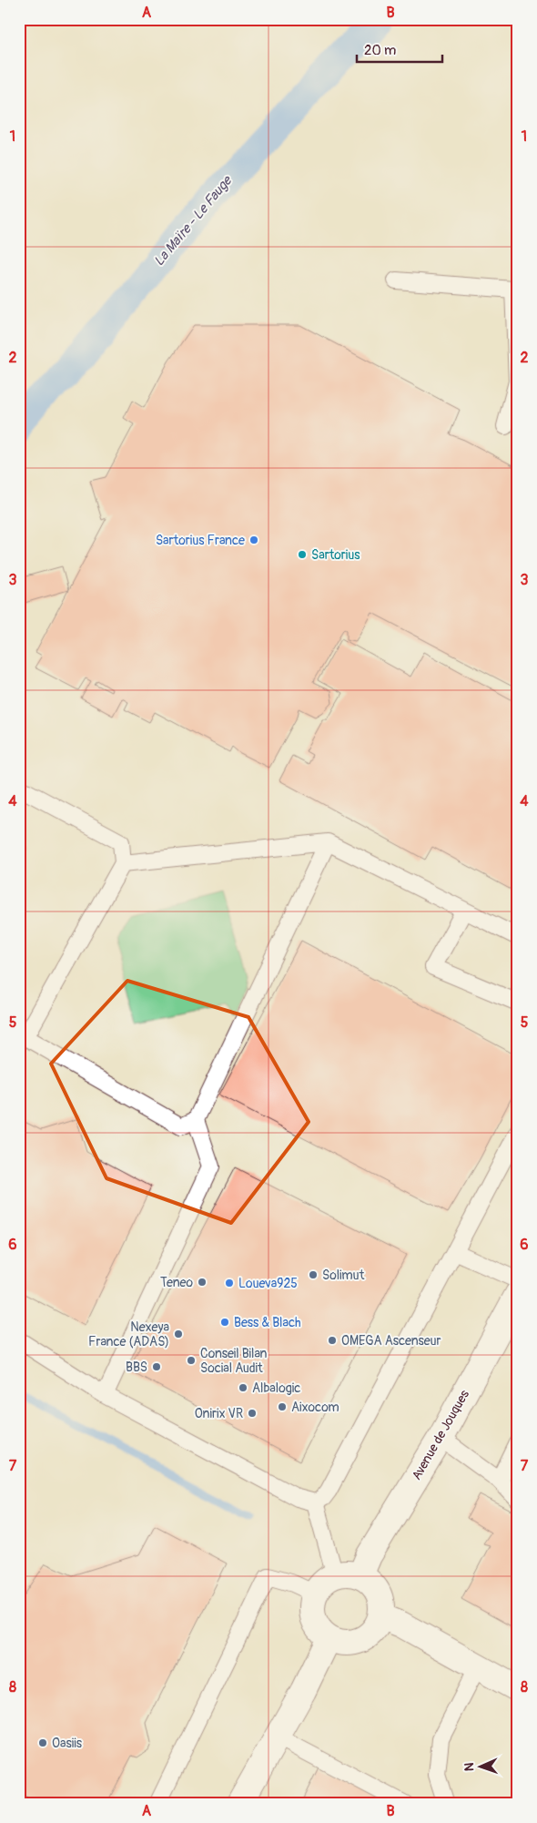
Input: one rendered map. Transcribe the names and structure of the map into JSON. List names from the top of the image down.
{
  "streets": {
    "street": ["Avenue de Jouques"]
  },
  "water": ["La Maïre - Le Fauge"],
  "places": [
    "Sartorius France",
    "Sartorius",
    "Solimut",
    "Teneo",
    "Loueva925",
    "Bess & Blach",
    "Nexeya France (ADAS)",
    "OMEGA Ascenseur",
    "Conseil Bilan Social Audit",
    "BBS",
    "Albalogic",
    "Aixocom",
    "Onirix VR",
    "Oasiis"
  ],
  "scale_bar": "20 m",
  "north": "left",
  "grid": {
    "columns": ["A", "B"],
    "rows": [
      "1",
      "2",
      "3",
      "4",
      "5",
      "6",
      "7",
      "8"
    ]
  }
}
